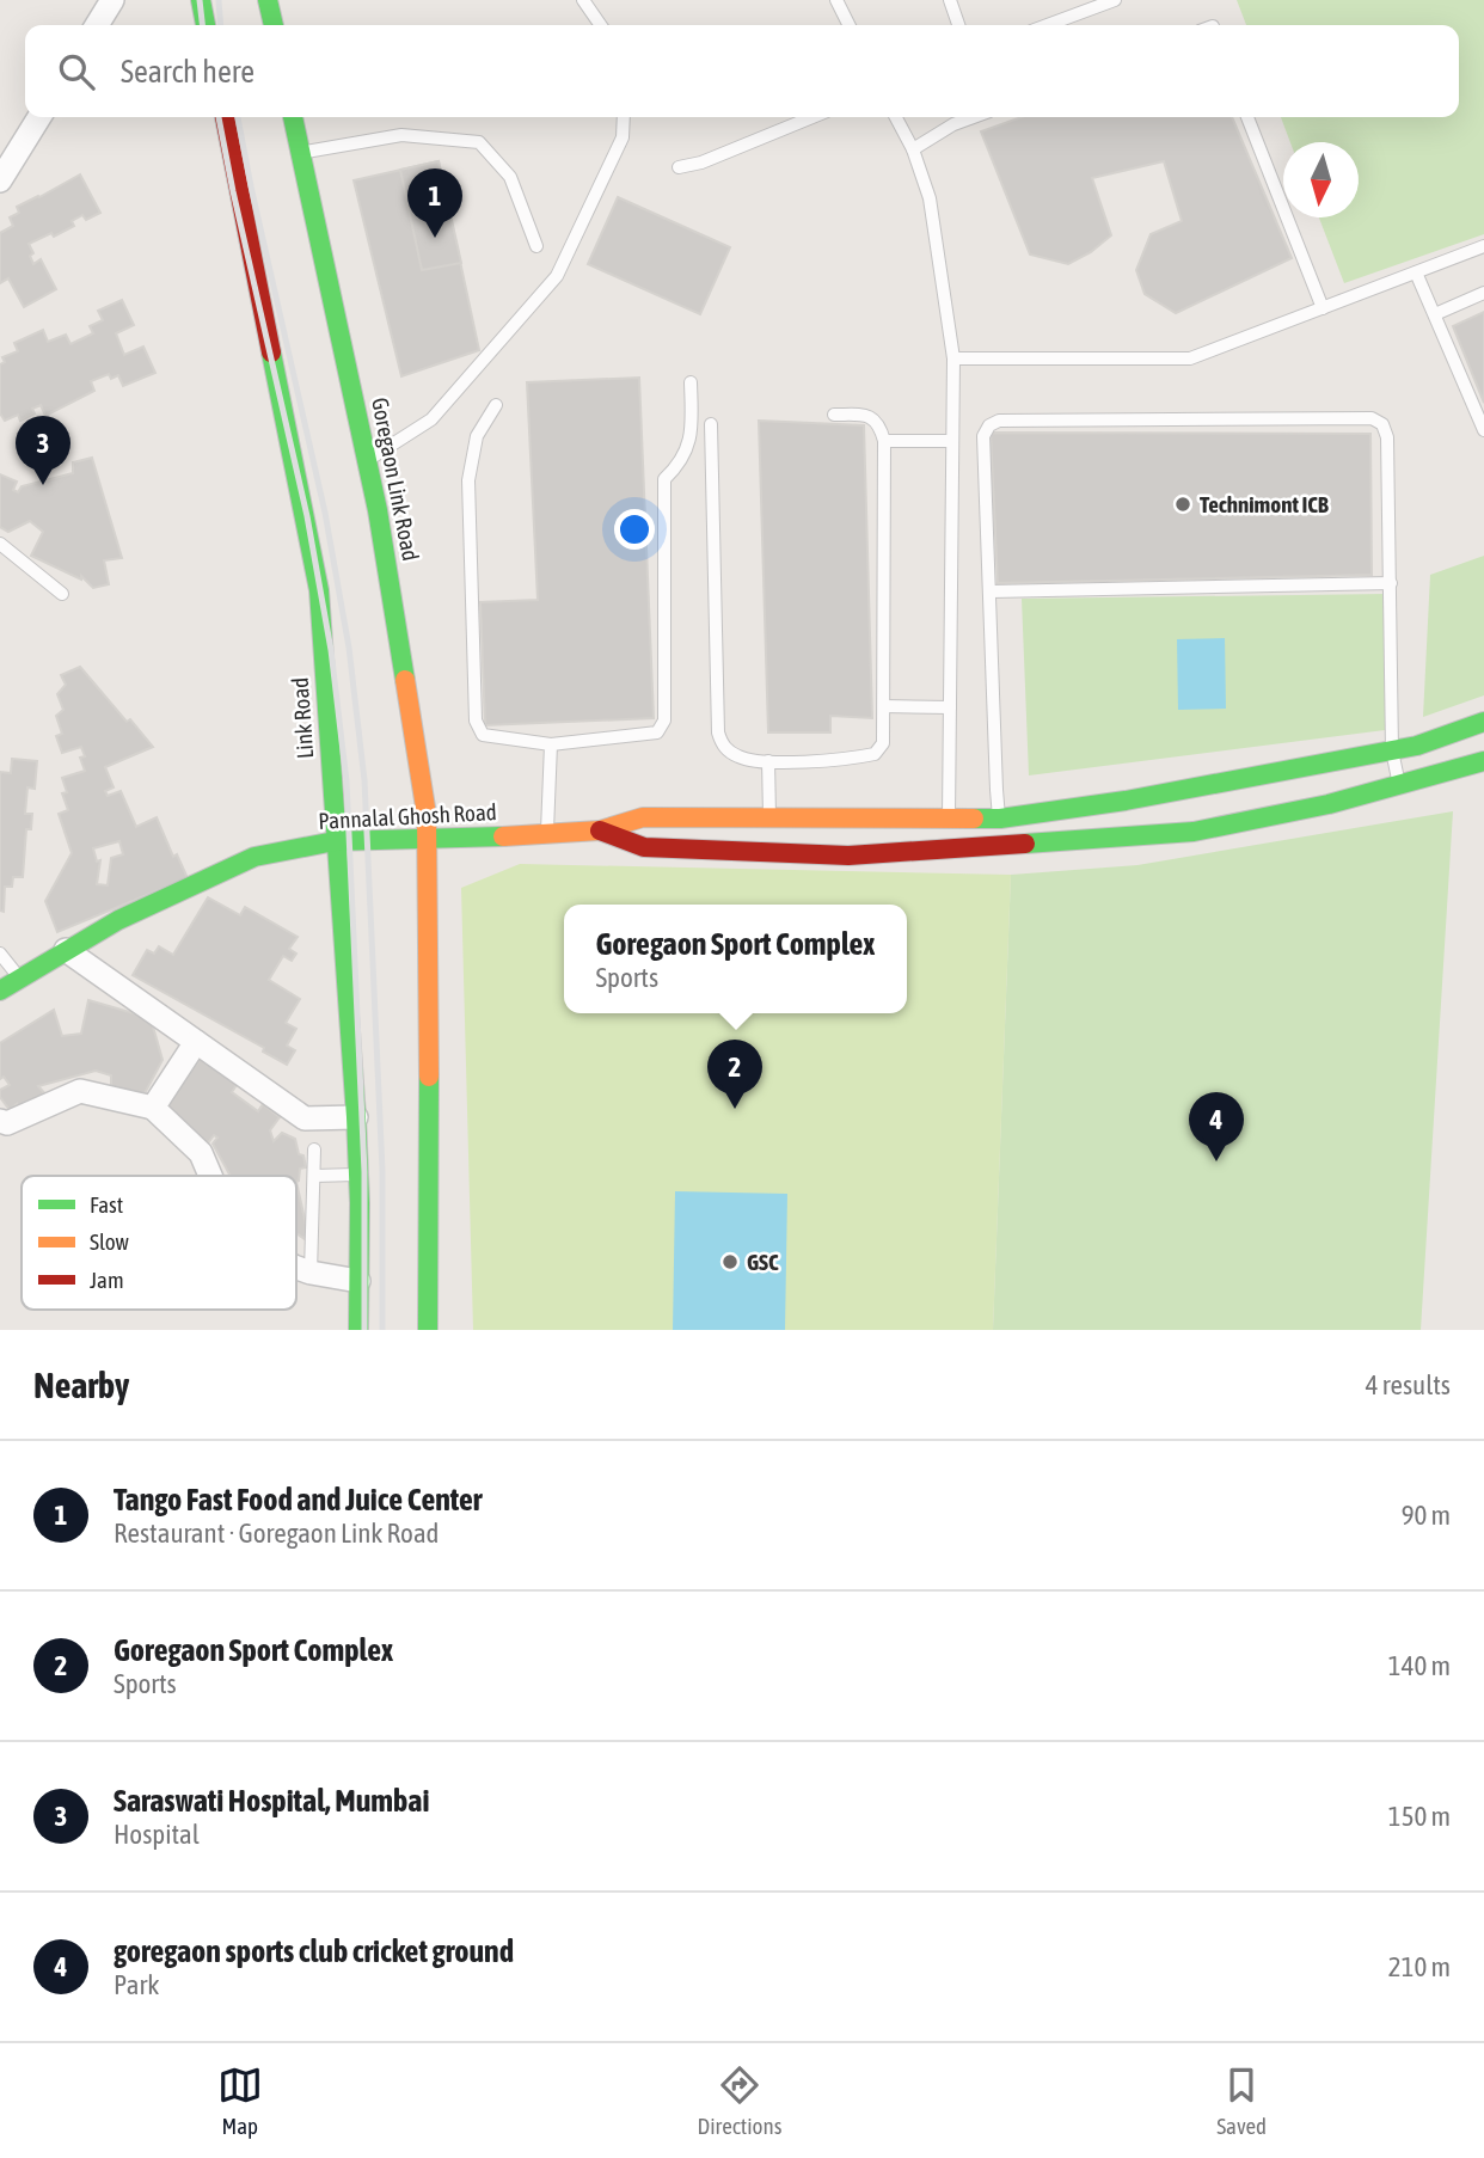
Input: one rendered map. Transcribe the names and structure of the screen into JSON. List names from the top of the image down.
{
  "streets": {
    "main road": ["Goregaon Link Road", "Link Road", "Pannalal Ghosh Road"]
  },
  "crossings": [
    ["Goregaon Link Road", "Pannalal Ghosh Road"],
    ["Link Road", "Pannalal Ghosh Road"]
  ],
  "places": ["Technimont ICB", "GSC"],
  "legend": ["Fast", "Slow", "Jam"],
  "north": "bottom",
  "page": {
    "search": "Search here",
    "pins": [
      "1",
      "3",
      "2",
      "4"
    ],
    "popup": ["Goregaon Sport Complex", "Sports"],
    "heading": ["Nearby", "4 results"],
    "list": [
      {
        "mark": "1",
        "name": "Tango Fast Food and Juice Center",
        "note": "Restaurant · Goregaon Link Road",
        "value": "90 m"
      },
      {
        "mark": "2",
        "name": "Goregaon Sport Complex",
        "note": "Sports",
        "value": "140 m"
      },
      {
        "mark": "3",
        "name": "Saraswati Hospital, Mumbai",
        "note": "Hospital",
        "value": "150 m"
      },
      {
        "mark": "4",
        "name": "goregaon sports club cricket ground",
        "note": "Park",
        "value": "210 m"
      }
    ],
    "nav": ["Map", "Directions", "Saved"]
  }
}
